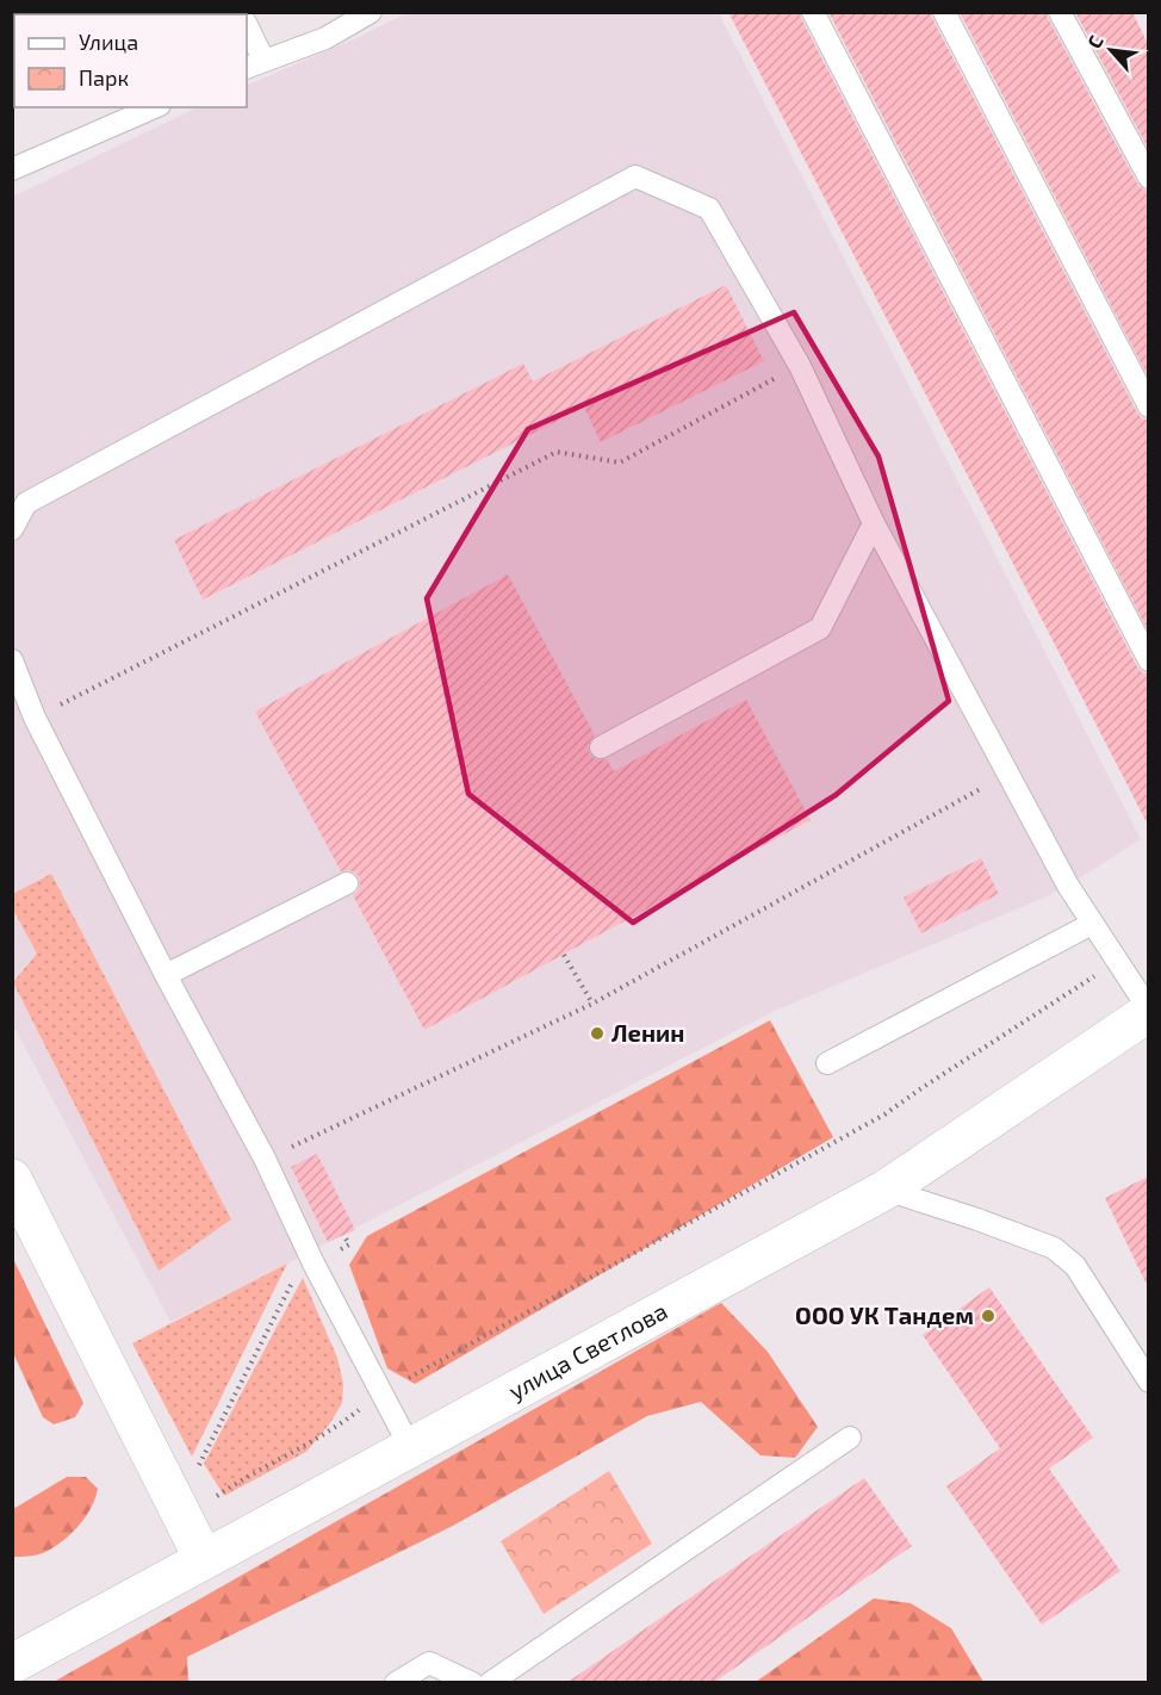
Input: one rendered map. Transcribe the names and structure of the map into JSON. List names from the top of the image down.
{
  "streets": {
    "street": ["улица Светлова"]
  },
  "places": ["Ленин", "ООО УК Тандем"],
  "legend": ["Улица", "Парк"],
  "north": "top left"
}
